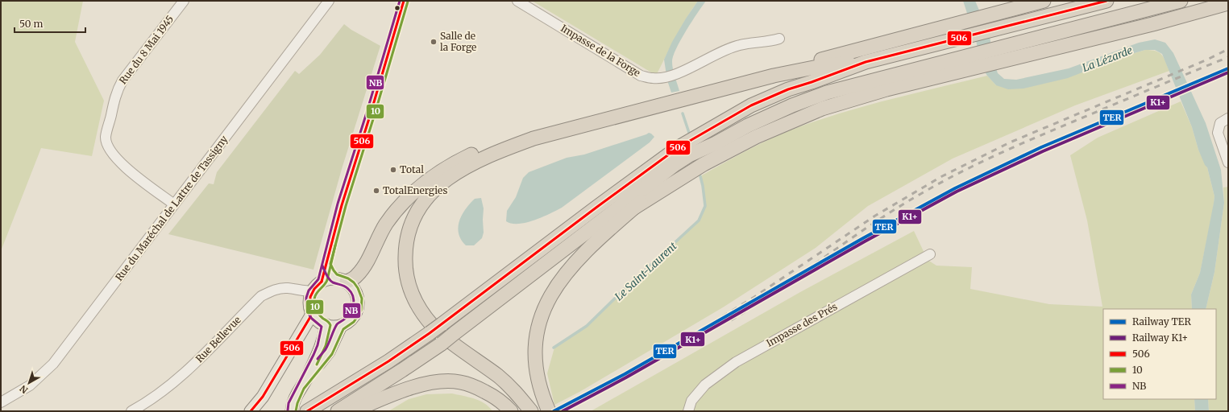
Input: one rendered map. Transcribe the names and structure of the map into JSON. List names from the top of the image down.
{
  "streets": {
    "street": [
      "Rue du 8 Mai 1945",
      "Impasse de la Forge",
      "Rue du Maréchal de Lattre de Tassigny",
      "Impasse des Prés",
      "Rue Bellevue"
    ]
  },
  "crossings": [
    ["Rue du 8 Mai 1945", "Rue du Maréchal de Lattre de Tassigny"]
  ],
  "water": ["La Lézarde", "Le Saint-Laurent"],
  "places": ["Salle de la Forge", "Total", "TotalEnergies"],
  "lines": [
    "transit line 506",
    "transit line NB",
    "transit line 10",
    "rail line TER",
    "rail line K1+"
  ],
  "legend": [
    "Railway TER",
    "Railway K1+",
    "506",
    "10",
    "NB"
  ],
  "scale_bar": "50 m",
  "north": "bottom left"
}
